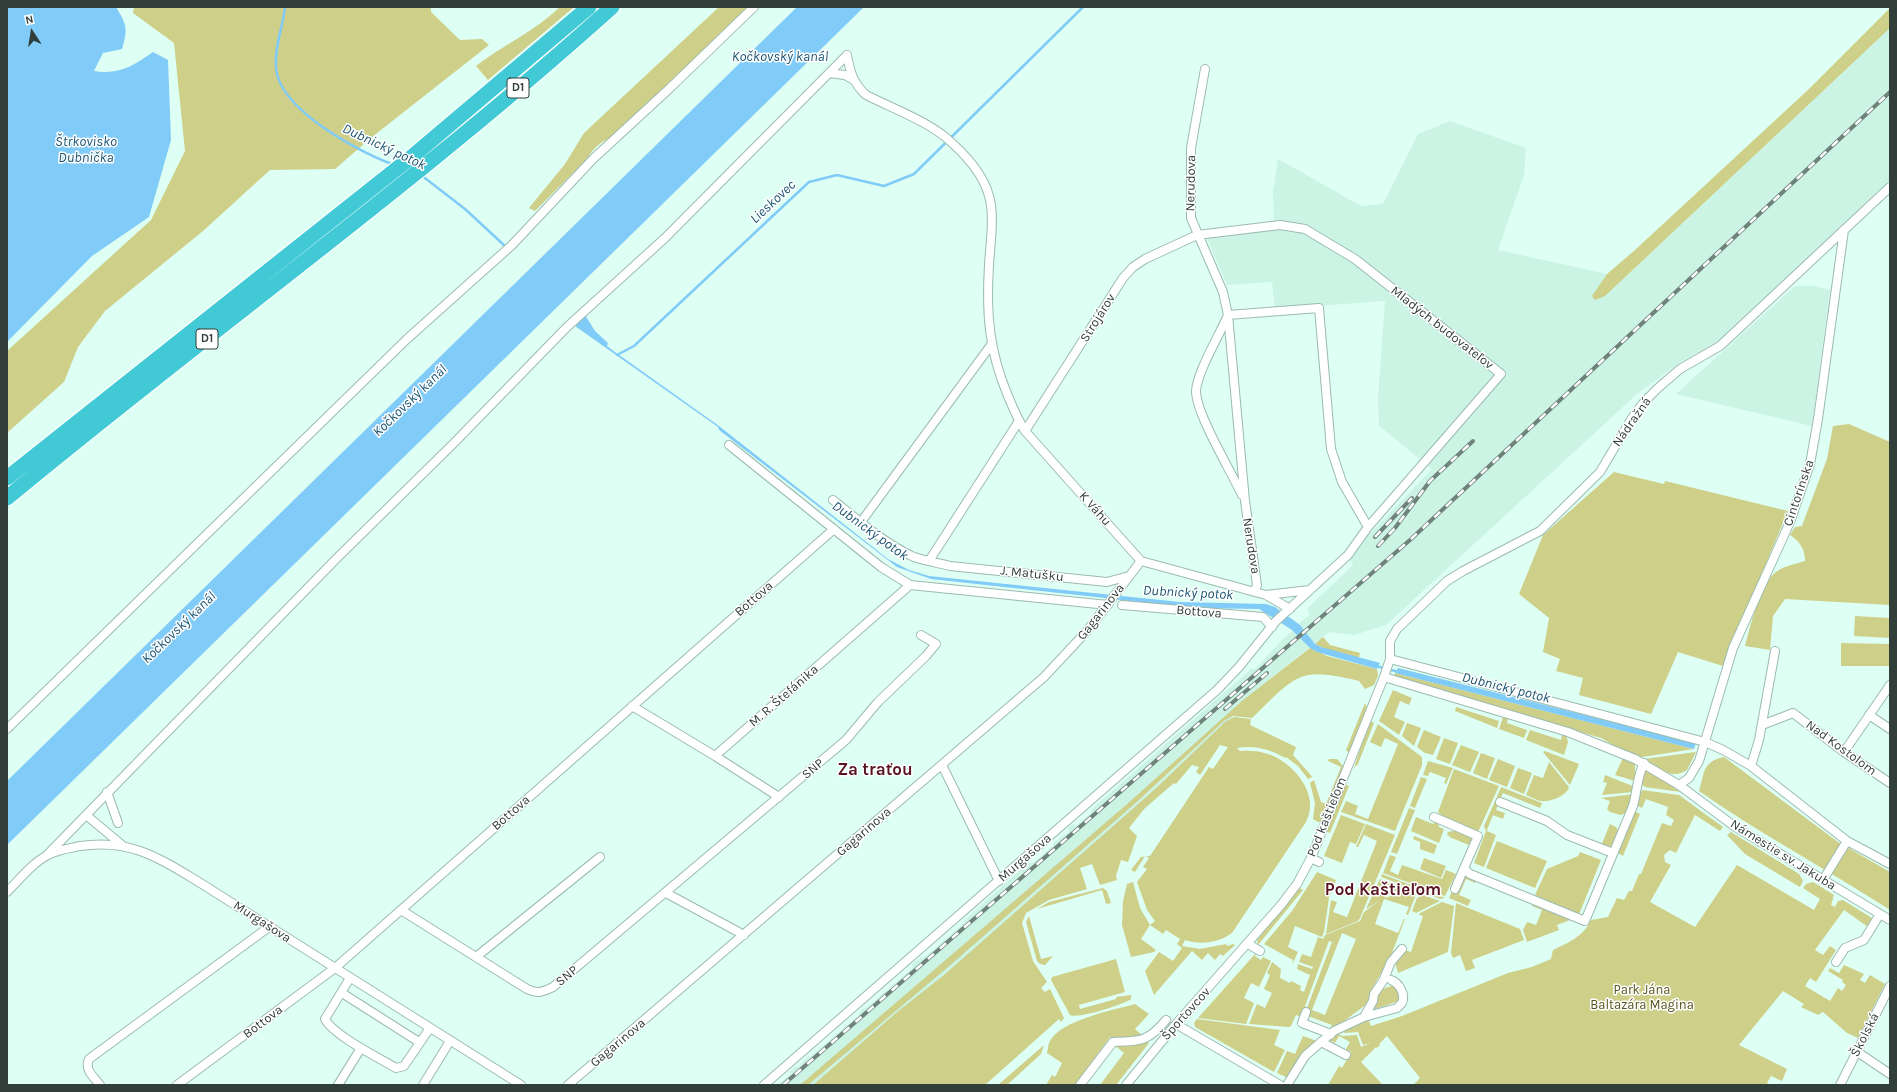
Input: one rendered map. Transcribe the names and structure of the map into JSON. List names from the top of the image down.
{
  "streets": {
    "highway": ["D1"],
    "street": [
      "Nerudova",
      "Strojárov",
      "Mladých budovateľov",
      "Nádražná",
      "Cintorínska",
      "K Váhu",
      "J. Matušku",
      "Bottova",
      "Gagarinova",
      "M. R. Štefánika",
      "Nad Kostolom",
      "SNP",
      "Pod kaštieľom",
      "Námestie sv. Jakuba",
      "Murgašova",
      "Športovcov",
      "Školská"
    ]
  },
  "crossings": [
    ["Nerudova", "Strojárov"],
    ["Nerudova", "Mladých budovateľov"],
    ["Strojárov", "Mladých budovateľov"],
    ["Strojárov", "K Váhu"],
    ["Mladých budovateľov", "Murgašova"],
    ["Nádražná", "Cintorínska"],
    ["Nádražná", "Pod kaštieľom"],
    ["Cintorínska", "Námestie sv. Jakuba"],
    ["K Váhu", "Gagarinova"],
    ["J. Matušku", "Gagarinova"],
    ["Bottova", "SNP"],
    ["Bottova", "Murgašova"],
    ["Pod kaštieľom", "Športovcov"]
  ],
  "districts": ["Za traťou", "Pod Kaštieľom"],
  "water": [
    "Kočkovský kanál",
    "Štrkovisko Dubnička",
    "Dubnický potok",
    "Lieskovec"
  ],
  "parks": ["Park Jána Baltazára Magina"],
  "north": "top"
}
